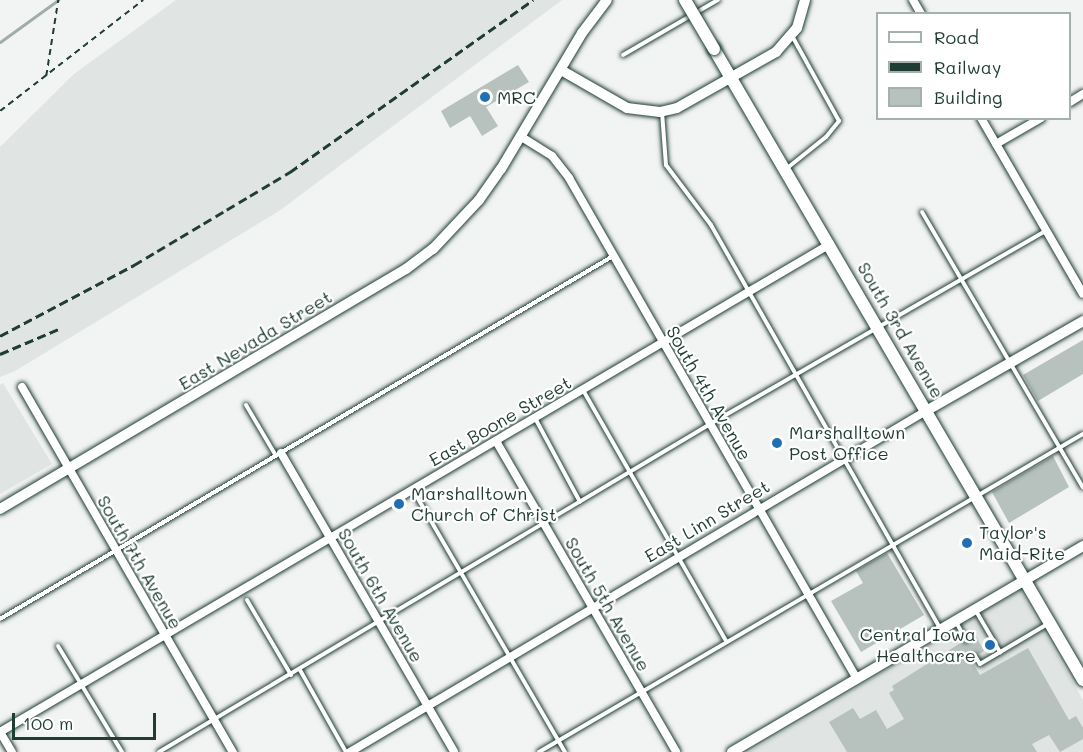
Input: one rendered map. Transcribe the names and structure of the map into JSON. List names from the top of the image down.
{
  "streets": {
    "main road": ["South 3rd Avenue", "East Nevada Street", "East Linn Street"],
    "street": [
      "South 4th Avenue",
      "East Boone Street",
      "South 7th Avenue",
      "South 6th Avenue",
      "South 5th Avenue"
    ]
  },
  "crossings": [
    ["South 3rd Avenue", "East Boone Street"],
    ["South 3rd Avenue", "East Linn Street"],
    ["East Nevada Street", "South 4th Avenue"],
    ["East Nevada Street", "South 7th Avenue"],
    ["South 4th Avenue", "East Boone Street"],
    ["South 4th Avenue", "East Linn Street"],
    ["East Boone Street", "South 7th Avenue"],
    ["East Boone Street", "South 6th Avenue"],
    ["East Boone Street", "South 5th Avenue"],
    ["East Linn Street", "South 6th Avenue"],
    ["East Linn Street", "South 5th Avenue"]
  ],
  "places": [
    "MRC",
    "Marshalltown Post Office",
    "Marshalltown Church of Christ",
    "Taylor's Maid-Rite",
    "Central Iowa Healthcare"
  ],
  "legend": ["Road", "Railway", "Building"],
  "scale_bar": "100 m"
}
